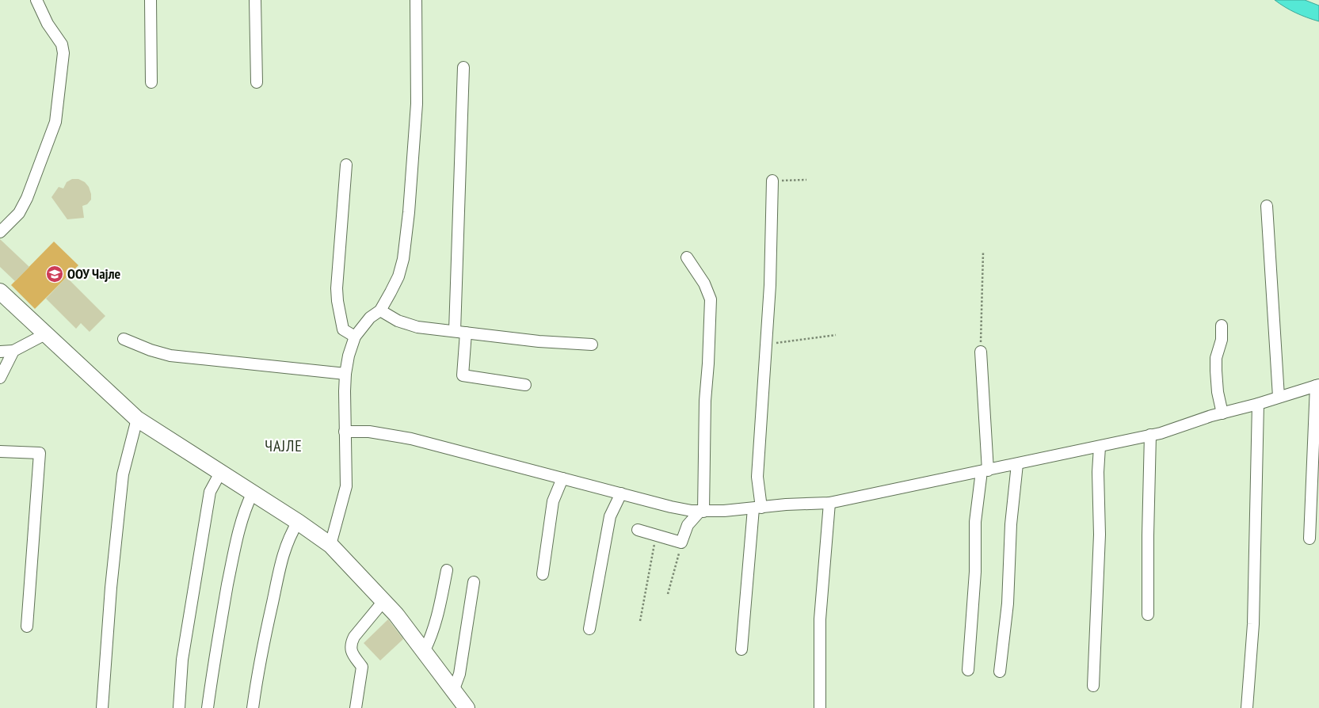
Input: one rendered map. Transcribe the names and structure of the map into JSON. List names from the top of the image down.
{
  "districts": ["ЧАЈЛЕ"],
  "places": {
    "school or university": ["ООУ Чајле"]
  }
}
